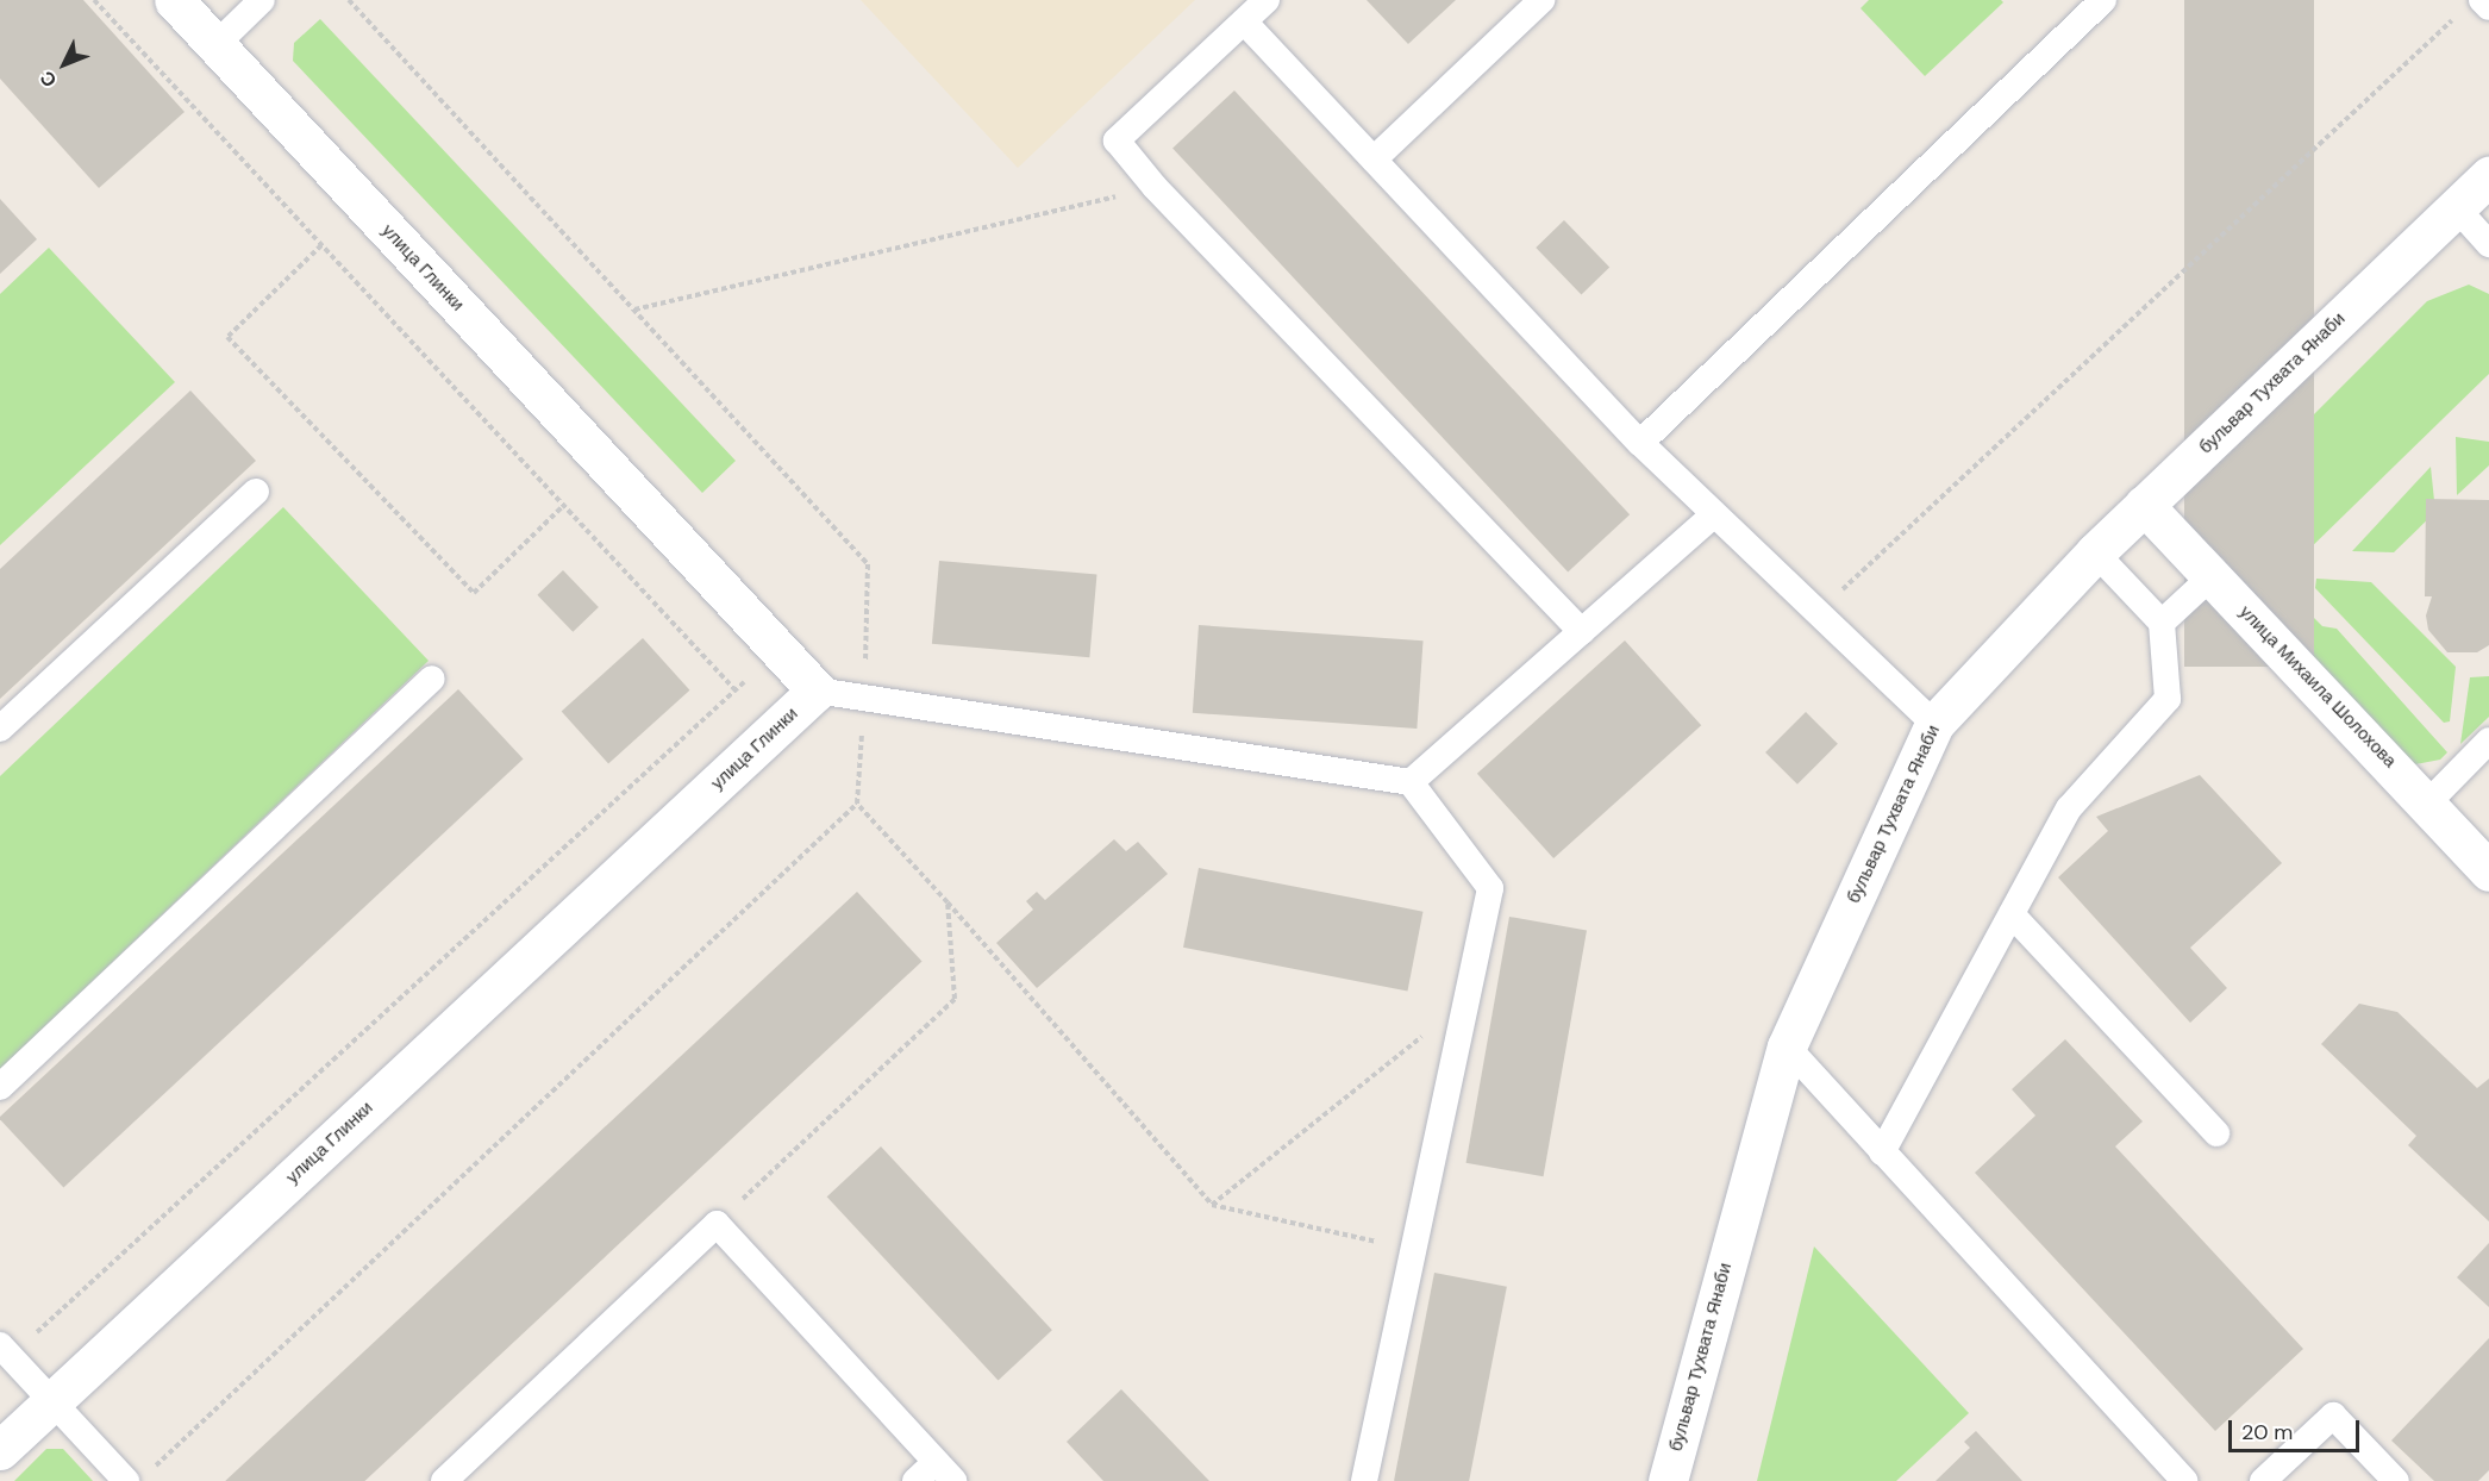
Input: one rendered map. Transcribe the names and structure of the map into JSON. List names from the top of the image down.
{
  "streets": {
    "street": ["улица Глинки", "бульвар Тухвата Янаби", "улица Михаила Шолохова"]
  },
  "crossings": [
    ["бульвар Тухвата Янаби", "улица Михаила Шолохова"]
  ],
  "scale_bar": "20 m",
  "north": "bottom left"
}
